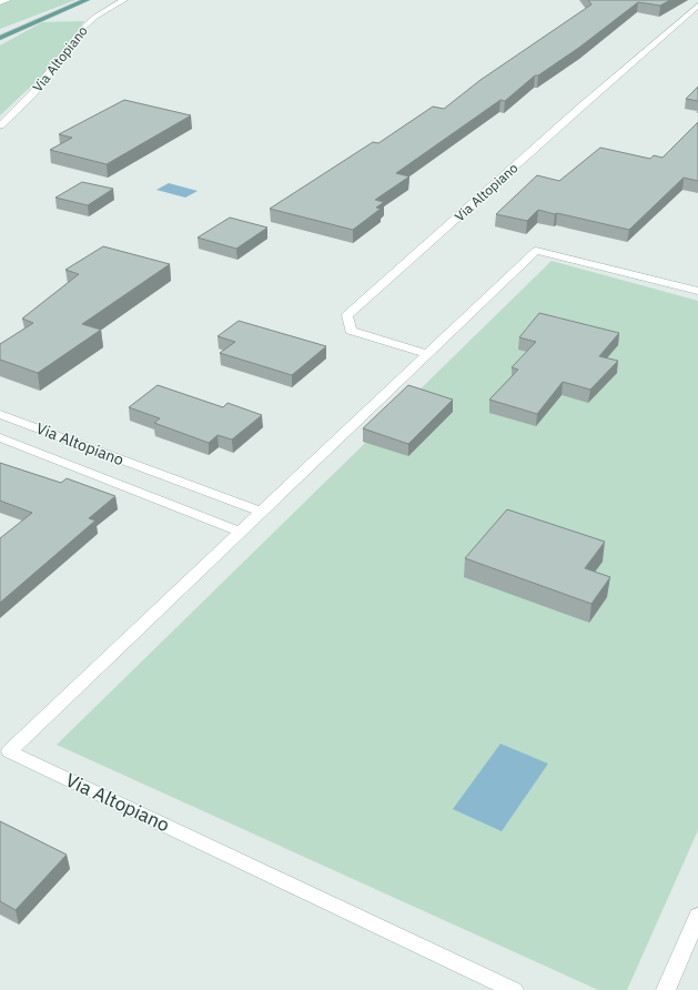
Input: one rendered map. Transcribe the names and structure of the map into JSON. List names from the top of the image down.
{
  "streets": {
    "street": ["Via Altopiano"]
  }
}
